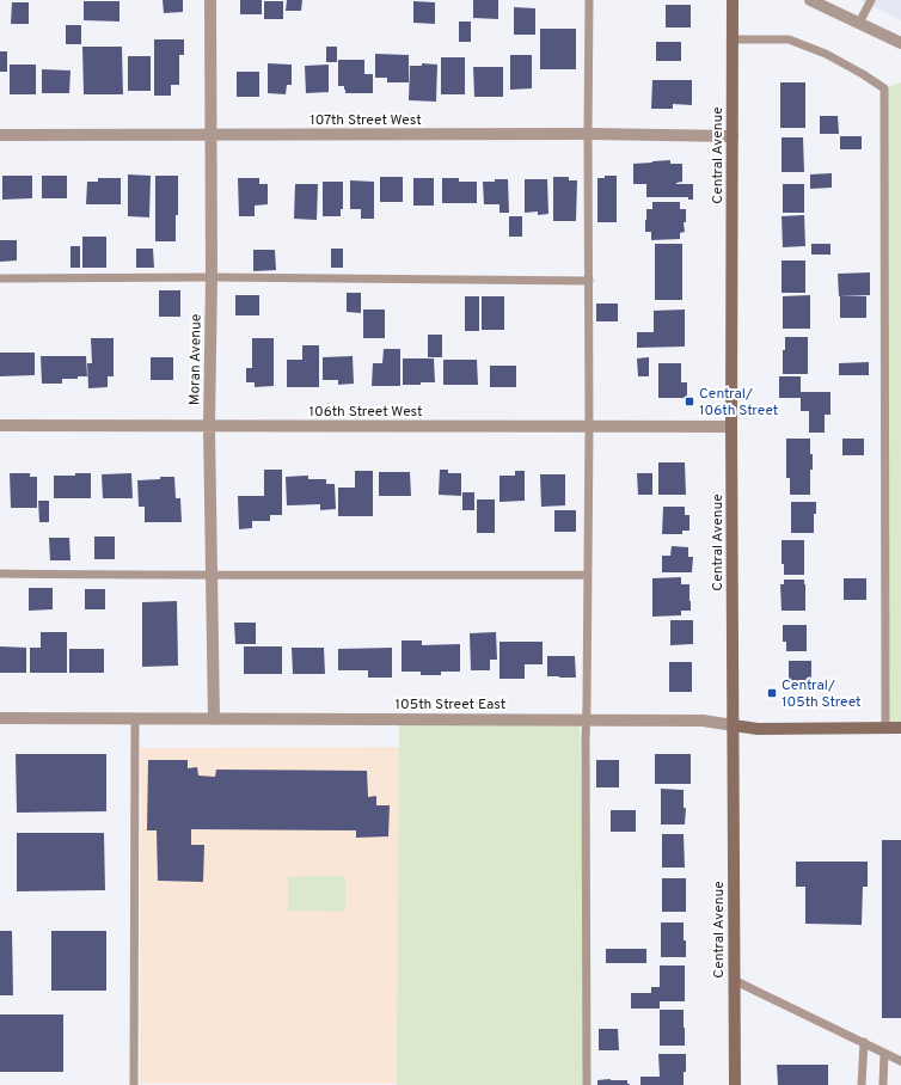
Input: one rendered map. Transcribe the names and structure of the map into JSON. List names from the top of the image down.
{
  "streets": {
    "main road": ["Central Avenue", "105th Street East"],
    "street": ["107th Street West", "Moran Avenue", "106th Street West"]
  },
  "crossings": [
    ["107th Street West", "Central Avenue"],
    ["107th Street West", "Moran Avenue"],
    ["Central Avenue", "106th Street West"],
    ["Central Avenue", "105th Street East"],
    ["Moran Avenue", "106th Street West"],
    ["Moran Avenue", "105th Street East"]
  ],
  "places": {
    "transit": ["Central/ 106th Street", "Central/ 105th Street"]
  }
}
